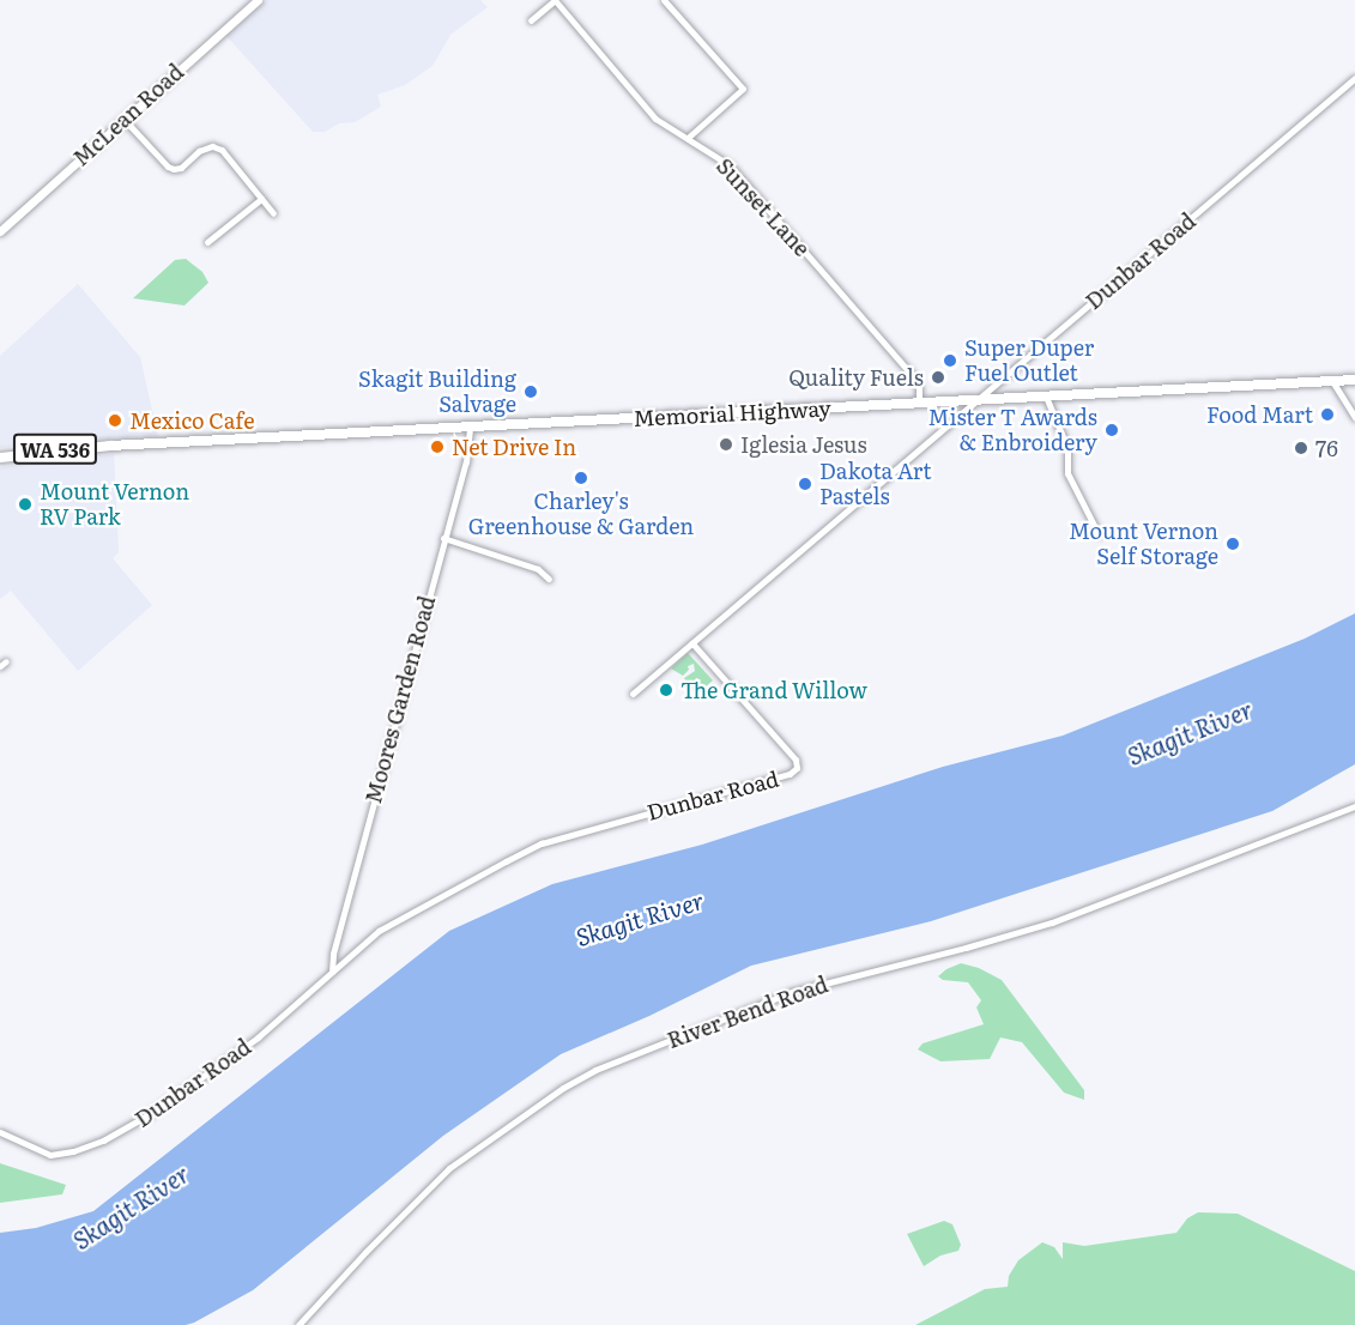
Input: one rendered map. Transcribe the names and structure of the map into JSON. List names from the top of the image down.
{
  "streets": {
    "main road": ["Memorial Highway", "WA 536"],
    "street": [
      "McLean Road",
      "Sunset Lane",
      "Dunbar Road",
      "Moores Garden Road",
      "River Bend Road"
    ]
  },
  "crossings": [
    ["Sunset Lane", "Memorial Highway"],
    ["Dunbar Road", "Memorial Highway"],
    ["Dunbar Road", "Moores Garden Road"],
    ["Memorial Highway", "Moores Garden Road"]
  ],
  "water": ["Skagit River"],
  "places": [
    "Super Duper Fuel Outlet",
    "Quality Fuels",
    "Skagit Building Salvage",
    "Food Mart",
    "Mexico Cafe",
    "Mister T Awards & Enbroidery",
    "Iglesia Jesus",
    "Net Drive In",
    "76",
    "Charley's Greenhouse & Garden",
    "Dakota Art Pastels",
    "Mount Vernon RV Park",
    "Mount Vernon Self Storage",
    "The Grand Willow"
  ]
}
